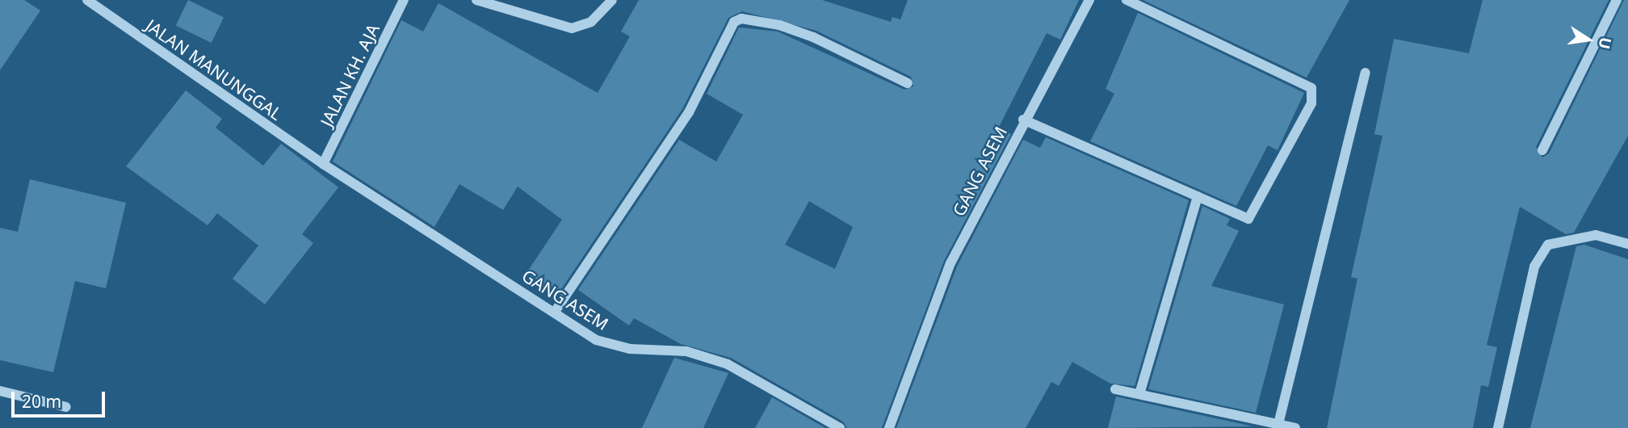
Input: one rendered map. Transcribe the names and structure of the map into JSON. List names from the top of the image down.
{
  "streets": {
    "street": ["JALAN MANUNGGAL", "JALAN KH. AJA", "GANG ASEM"]
  },
  "crossings": [
    ["JALAN MANUNGGAL", "JALAN KH. AJA"],
    ["JALAN MANUNGGAL", "GANG ASEM"],
    ["JALAN KH. AJA", "GANG ASEM"]
  ],
  "scale_bar": "20 m",
  "north": "right"
}
